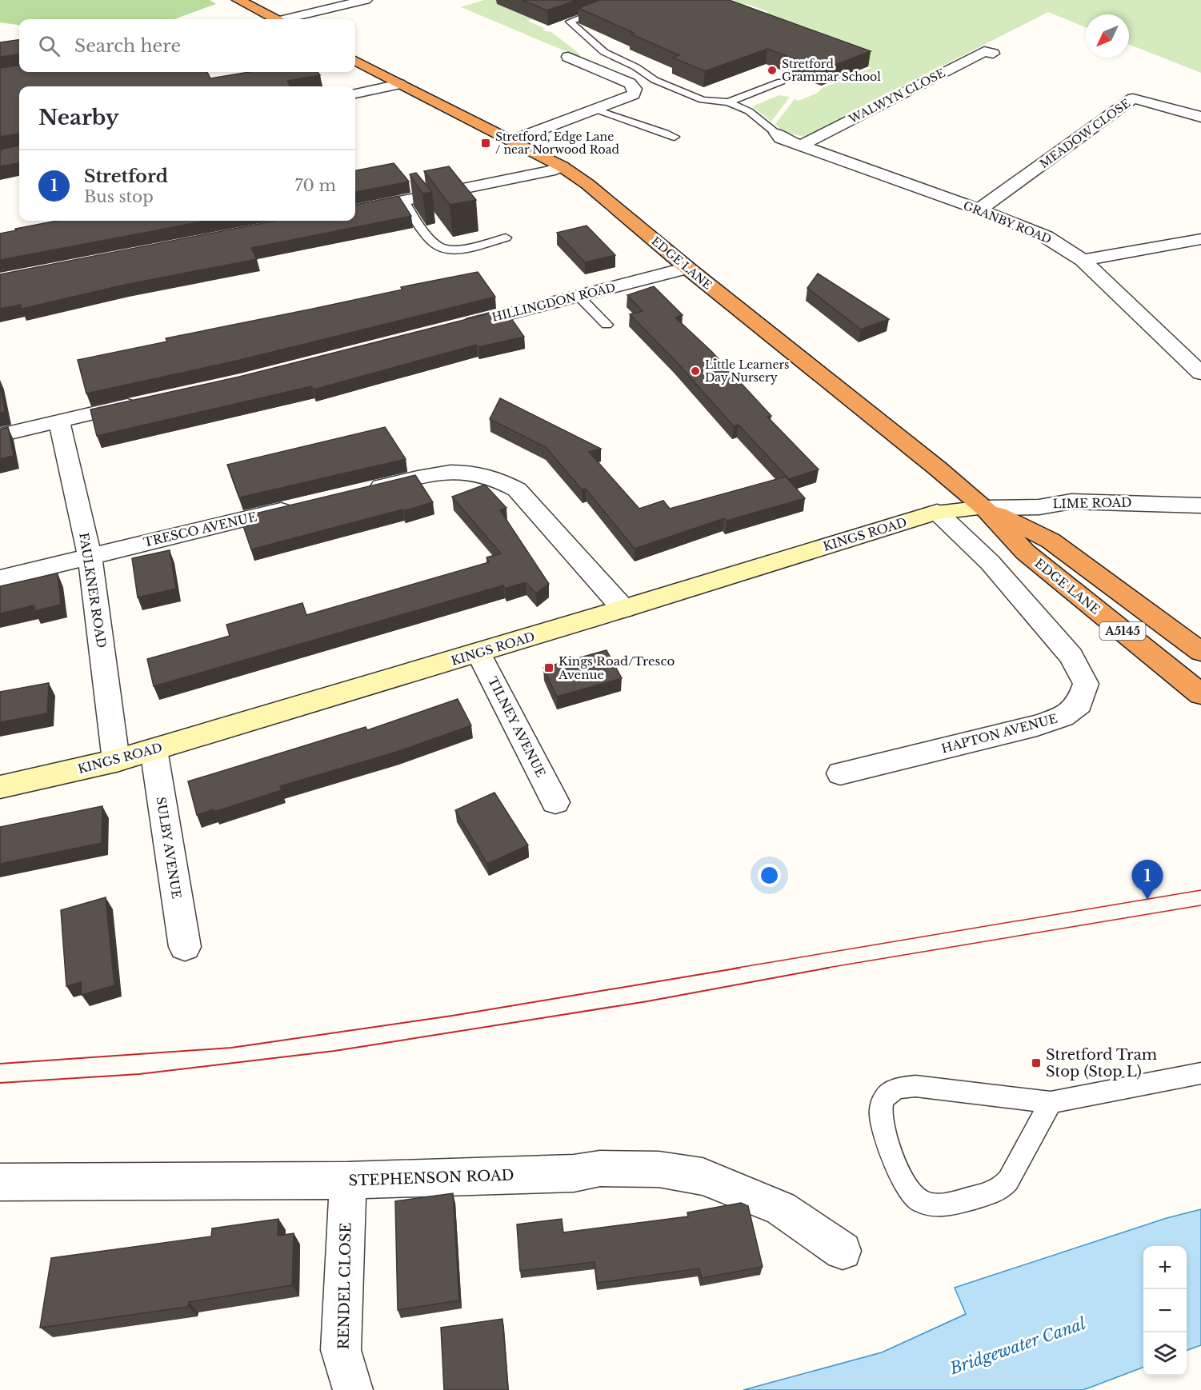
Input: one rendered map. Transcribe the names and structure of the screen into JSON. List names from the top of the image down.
{
  "streets": {
    "highway": ["EDGE LANE", "A5145"],
    "street": [
      "WALWYN CLOSE",
      "MEADOW CLOSE",
      "GRANBY ROAD",
      "HILLINGDON ROAD",
      "LIME ROAD",
      "TRESCO AVENUE",
      "KINGS ROAD",
      "FAULKNER ROAD",
      "TILNEY AVENUE",
      "HAPTON AVENUE",
      "SULBY AVENUE",
      "STEPHENSON ROAD",
      "RENDEL CLOSE"
    ]
  },
  "crossings": [
    ["WALWYN CLOSE", "GRANBY ROAD"],
    ["MEADOW CLOSE", "GRANBY ROAD"],
    ["EDGE LANE", "HILLINGDON ROAD"],
    ["EDGE LANE", "LIME ROAD"],
    ["EDGE LANE", "KINGS ROAD"],
    ["LIME ROAD", "KINGS ROAD"],
    ["TRESCO AVENUE", "FAULKNER ROAD"],
    ["KINGS ROAD", "FAULKNER ROAD"],
    ["KINGS ROAD", "TILNEY AVENUE"],
    ["KINGS ROAD", "HAPTON AVENUE"],
    ["KINGS ROAD", "SULBY AVENUE"],
    ["STEPHENSON ROAD", "RENDEL CLOSE"]
  ],
  "water": ["Bridgewater Canal"],
  "places": {
    "other": ["Stretford Grammar School", "Little Learners Day Nursery"],
    "transit": ["Stretford, Edge Lane / near Norwood Road", "Kings Road/Tresco Avenue", "Stretford Tram Stop (Stop L)"]
  },
  "north": "bottom left",
  "page": {
    "search": "Search here",
    "heading": "Nearby",
    "list": [
      {
        "mark": "1",
        "name": "Stretford",
        "note": "Bus stop",
        "value": "70 m"
      }
    ],
    "pins": "1",
    "map_buttons": ["+", "−"]
  }
}
